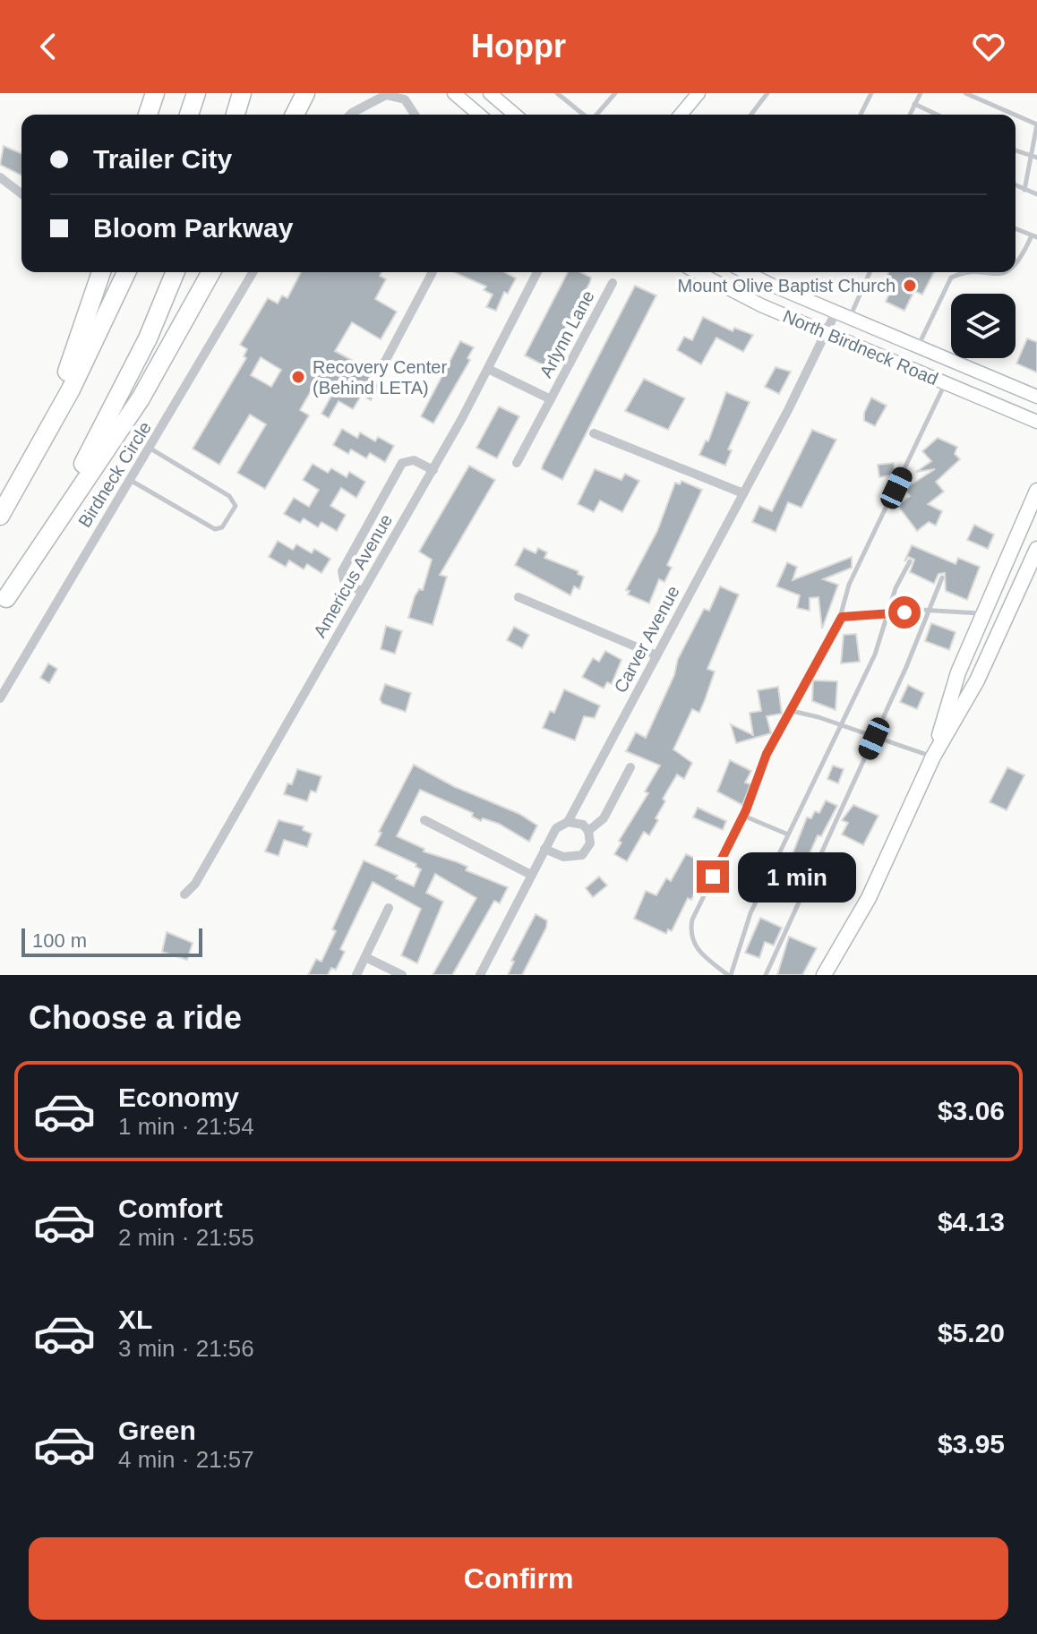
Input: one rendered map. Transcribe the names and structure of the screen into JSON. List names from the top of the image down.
{
  "streets": {
    "main road": ["North Birdneck Road"],
    "street": [
      "Arlynn Lane",
      "Birdneck Circle",
      "Americus Avenue",
      "Carver Avenue"
    ]
  },
  "crossings": [
    ["Arlynn Lane", "Americus Avenue"],
    ["North Birdneck Road", "Carver Avenue"]
  ],
  "places": ["Mount Olive Baptist Church", "Recovery Center (Behind LETA)"],
  "scale_bar": "100 m",
  "page": {
    "header": "Hoppr",
    "banner": ["Trailer City", "Bloom Parkway"],
    "bubble": "1 min",
    "scale": "100 m",
    "heading": "Choose a ride",
    "list": [
      {
        "name": "Economy",
        "note": "1 min · 21:54",
        "value": "$3.06"
      },
      {
        "name": "Comfort",
        "note": "2 min · 21:55",
        "value": "$4.13"
      },
      {
        "name": "XL",
        "note": "3 min · 21:56",
        "value": "$5.20"
      },
      {
        "name": "Green",
        "note": "4 min · 21:57",
        "value": "$3.95"
      }
    ],
    "buttons": "Confirm"
  }
}
